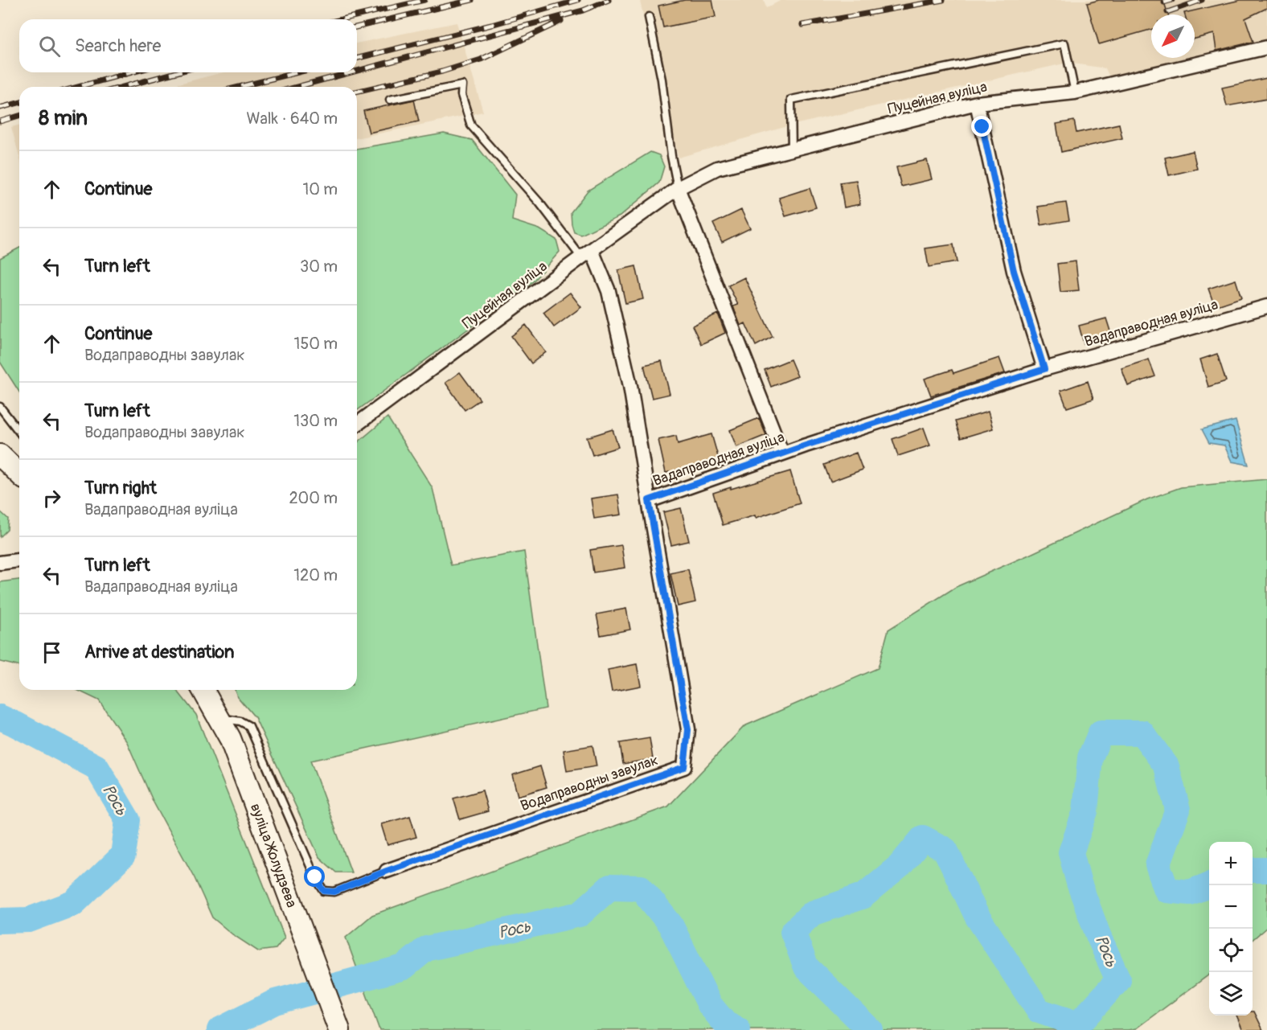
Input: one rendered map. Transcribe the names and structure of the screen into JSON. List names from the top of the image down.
{
  "streets": {
    "main road": ["вуліца Жолудзева"],
    "street": ["Пуцейная вуліца", "Вадаправодная вуліца", "Водаправодны завулак"]
  },
  "crossings": [
    ["Пуцейная вуліца", "Вадаправодная вуліца"],
    ["Вадаправодная вуліца", "Водаправодны завулак"]
  ],
  "water": ["Рось"],
  "north": "bottom left",
  "page": {
    "search": "Search here",
    "heading": ["8 min", "Walk · 640 m"],
    "list": [
      ["Continue", "10 m"],
      ["Turn left", "30 m"],
      ["Continue", "Водаправодны завулак", "150 m"],
      ["Turn left", "Водаправодны завулак", "130 m"],
      ["Turn right", "Вадаправодная вуліца", "200 m"],
      ["Turn left", "Вадаправодная вуліца", "120 m"],
      "Arrive at destination"
    ],
    "map_buttons": ["+", "−"]
  }
}
